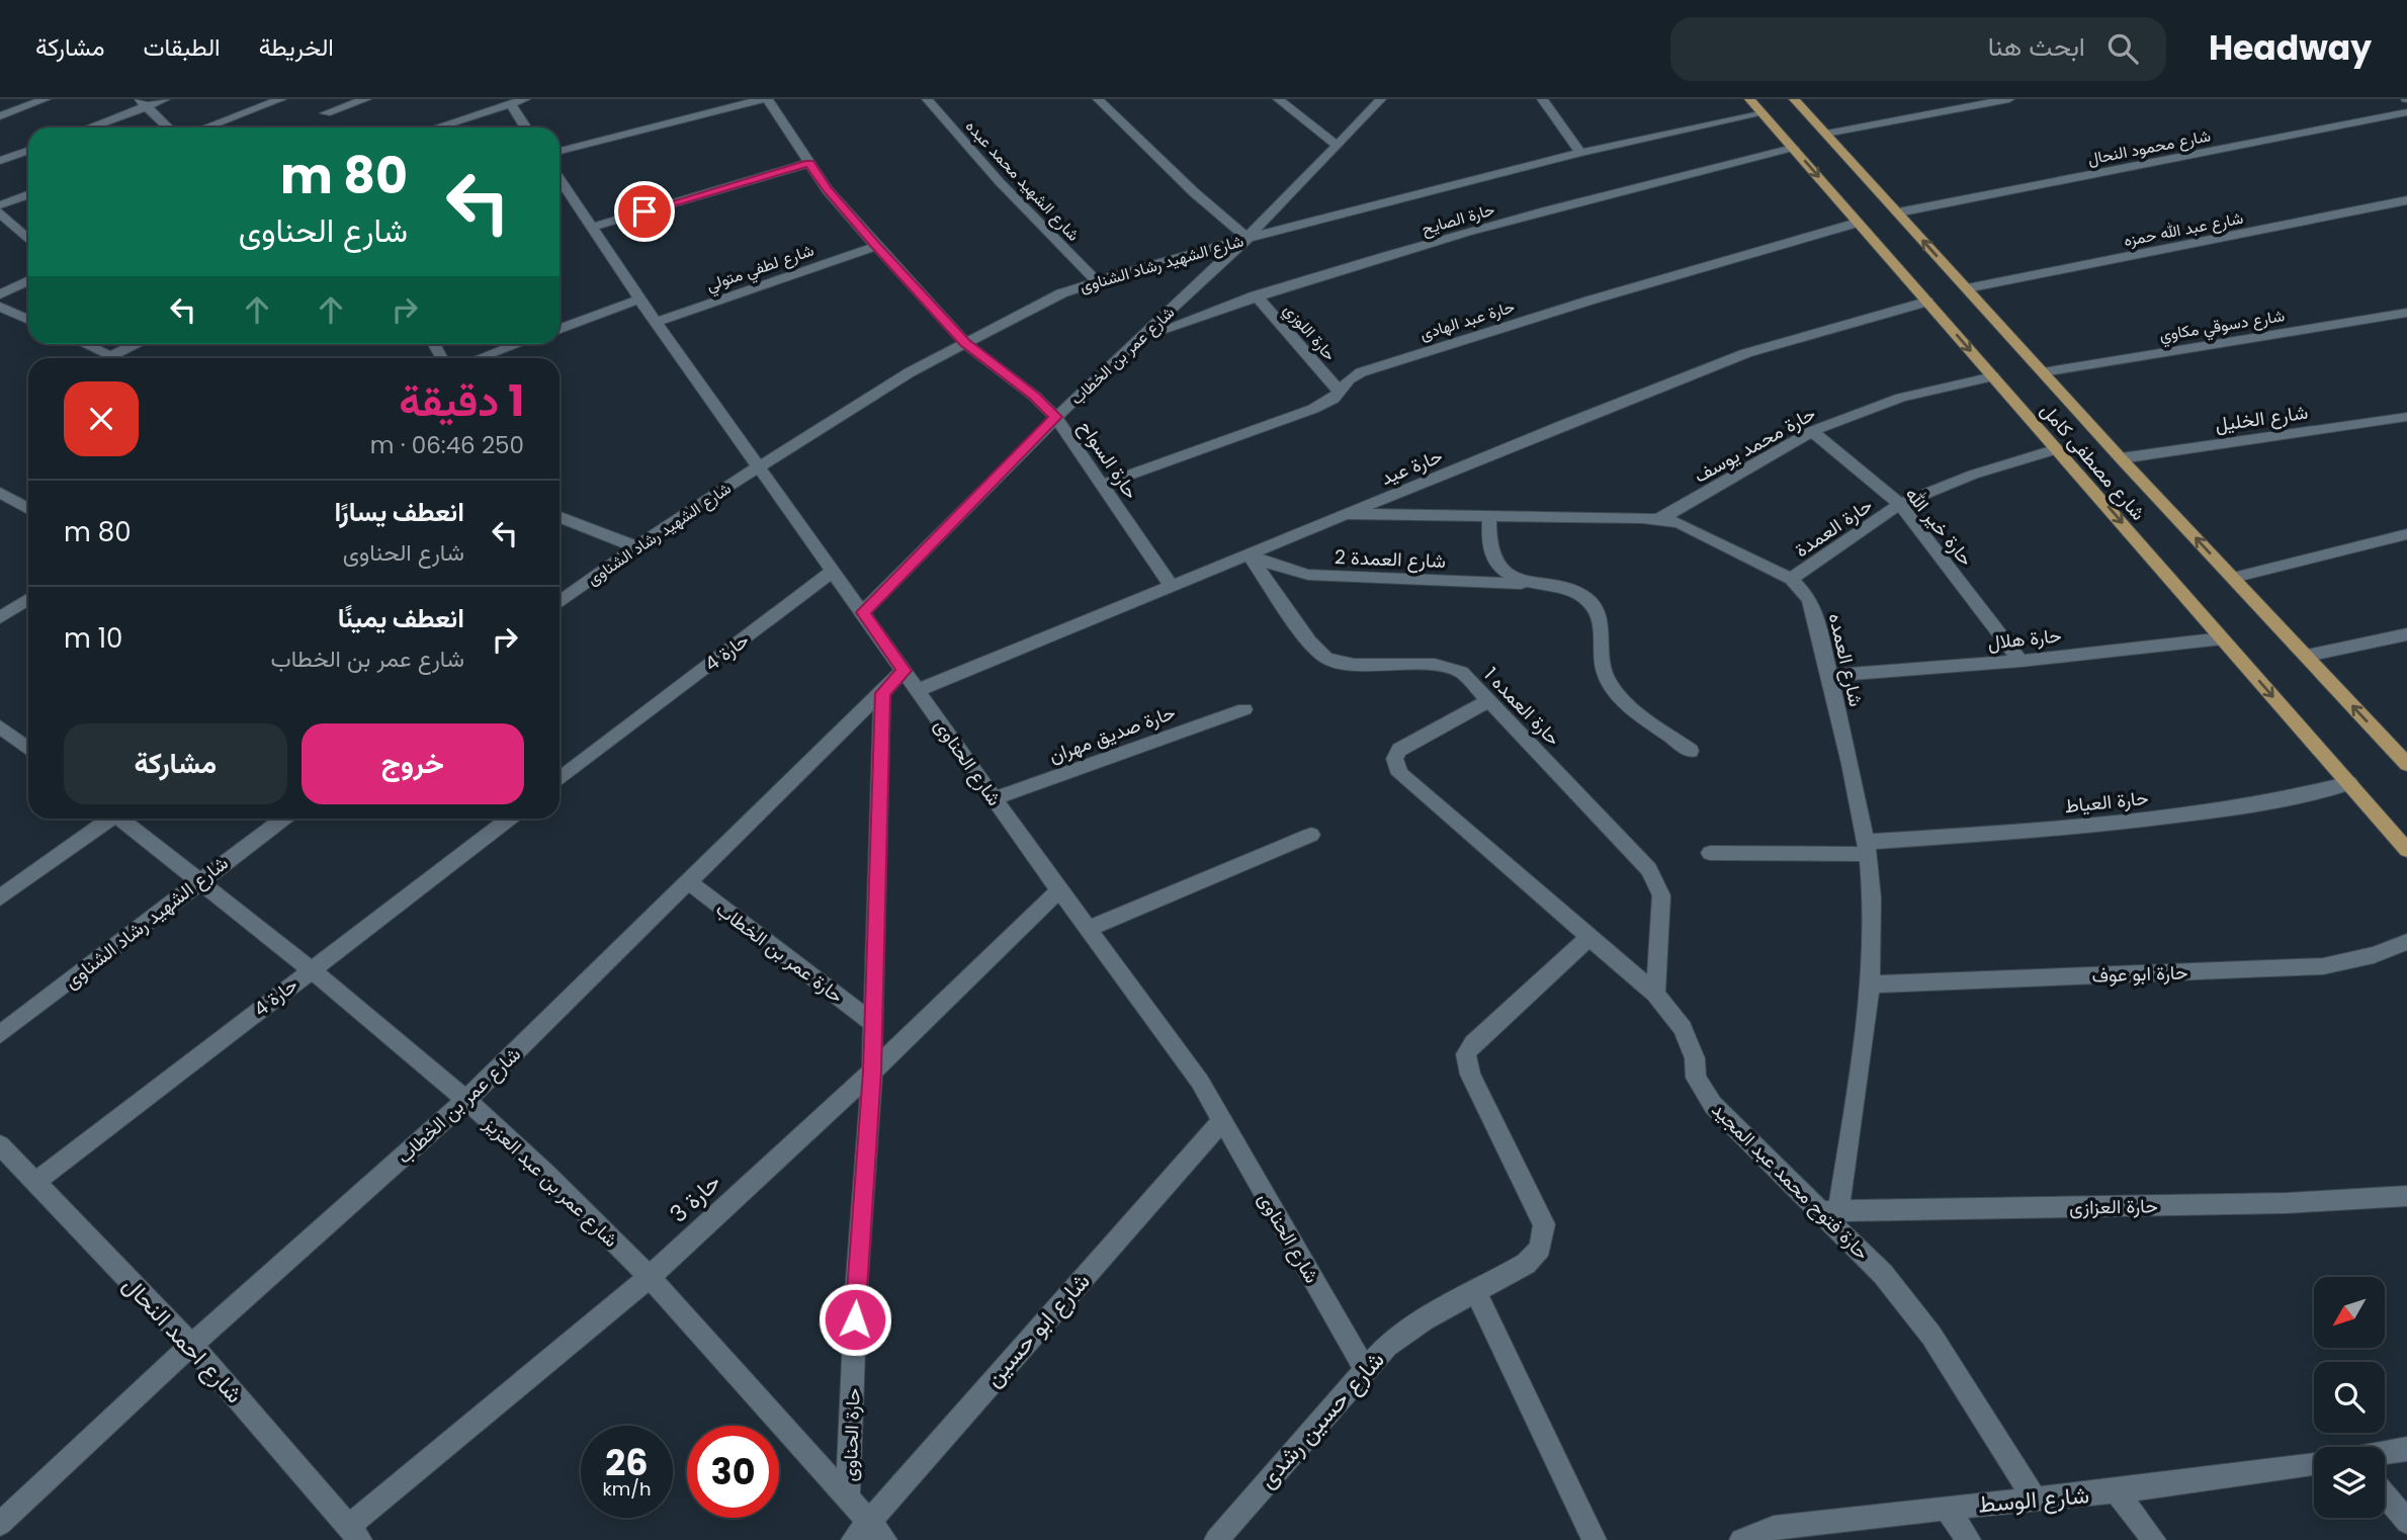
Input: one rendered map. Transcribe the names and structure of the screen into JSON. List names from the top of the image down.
{
  "streets": {
    "main road": ["شارع مصطفى كامل"],
    "street": [
      "شارع محمود النحال",
      "شارع الشهيد محمد عبده",
      "حارة الصايح",
      "شارع عبد الله حمزه",
      "شارع الشهيد رشاد الشناوى",
      "شارع لطفي متولي",
      "حارة عبد الهادى",
      "شارع دسوقي مكاوي",
      "حارة اللوزي",
      "شارع عمر بن الخطاب",
      "شارع الخليل",
      "حارة محمد يوسف",
      "حارة السواح",
      "حارة عيد",
      "حارة خير الله",
      "حارة العمدة",
      "شارع العمدة 2",
      "حارة هلال",
      "حارة 4",
      "شارع العمده",
      "حارة العمده 1",
      "حارة صديق مهران",
      "شارع الحناوى",
      "حارة العياط",
      "حارة عمر بن الخطاب",
      "حارة ابو عوف",
      "حارة فتوح محمد عبد المجيد",
      "شارع عمر بن عبد العزيز",
      "حارة 3",
      "حارة العزازى",
      "شارع ابو حسين",
      "شارع احمد النحال",
      "شارع حسين رشدى",
      "حارة الحناوى",
      "شارع الوسط"
    ]
  },
  "crossings": [
    ["شارع محمود النحال", "شارع مصطفى كامل"],
    ["شارع الشهيد محمد عبده", "شارع الشهيد رشاد الشناوى"],
    ["حارة الصايح", "حارة اللوزي"],
    ["حارة الصايح", "شارع عمر بن الخطاب"],
    ["حارة الصايح", "شارع مصطفى كامل"],
    ["شارع عبد الله حمزه", "شارع مصطفى كامل"],
    ["شارع الشهيد رشاد الشناوى", "شارع عمر بن الخطاب"],
    ["شارع الشهيد رشاد الشناوى", "حارة السواح"],
    ["شارع الشهيد رشاد الشناوى", "شارع مصطفى كامل"],
    ["شارع الشهيد رشاد الشناوى", "شارع الحناوى"],
    ["شارع الشهيد رشاد الشناوى", "شارع عمر بن عبد العزيز"],
    ["شارع لطفي متولي", "حارة السواح"],
    ["شارع لطفي متولي", "شارع الحناوى"],
    ["حارة عبد الهادى", "حارة اللوزي"],
    ["حارة عبد الهادى", "حارة السواح"],
    ["حارة عبد الهادى", "شارع مصطفى كامل"],
    ["شارع دسوقي مكاوي", "شارع مصطفى كامل"],
    ["شارع عمر بن الخطاب", "حارة السواح"],
    ["شارع عمر بن الخطاب", "شارع الحناوى"],
    ["شارع عمر بن الخطاب", "حارة عمر بن الخطاب"],
    ["شارع عمر بن الخطاب", "شارع عمر بن عبد العزيز"],
    ["شارع عمر بن الخطاب", "شارع احمد النحال"],
    ["شارع عمر بن الخطاب", "حارة الحناوى"],
    ["شارع الخليل", "شارع مصطفى كامل"],
    ["حارة محمد يوسف", "شارع مصطفى كامل"],
    ["حارة محمد يوسف", "حارة خير الله"],
    ["حارة محمد يوسف", "شارع العمده"],
    ["حارة السواح", "حارة عيد"],
    ["شارع مصطفى كامل", "حارة عيد"],
    ["شارع مصطفى كامل", "حارة العمدة"],
    ["شارع مصطفى كامل", "حارة هلال"],
    ["شارع مصطفى كامل", "حارة العياط"],
    ["حارة عيد", "شارع العمدة 2"],
    ["حارة عيد", "شارع العمده"],
    ["حارة عيد", "حارة العمده 1"],
    ["حارة عيد", "شارع الحناوى"],
    ["حارة خير الله", "حارة العمدة"],
    ["حارة خير الله", "حارة هلال"],
    ["حارة العمدة", "شارع العمده"],
    ["شارع العمدة 2", "حارة العمده 1"],
    ["حارة هلال", "شارع العمده"],
    ["حارة 4", "شارع الحناوى"],
    ["حارة 4", "شارع عمر بن عبد العزيز"],
    ["حارة 4", "شارع احمد النحال"],
    ["شارع العمده", "حارة العياط"],
    ["شارع العمده", "حارة ابو عوف"],
    ["شارع العمده", "حارة فتوح محمد عبد المجيد"],
    ["شارع العمده", "حارة العزازى"],
    ["حارة العمده 1", "حارة فتوح محمد عبد المجيد"],
    ["حارة صديق مهران", "شارع الحناوى"],
    ["شارع الحناوى", "حارة 3"],
    ["شارع الحناوى", "شارع ابو حسين"],
    ["شارع الحناوى", "شارع حسين رشدى"],
    ["حارة عمر بن الخطاب", "حارة الحناوى"],
    ["حارة فتوح محمد عبد المجيد", "حارة العزازى"],
    ["حارة فتوح محمد عبد المجيد", "شارع حسين رشدى"],
    ["حارة فتوح محمد عبد المجيد", "شارع الوسط"],
    ["شارع عمر بن عبد العزيز", "حارة 3"],
    ["شارع عمر بن عبد العزيز", "شارع ابو حسين"],
    ["شارع عمر بن عبد العزيز", "حارة الحناوى"],
    ["حارة 3", "شارع احمد النحال"],
    ["حارة 3", "حارة الحناوى"]
  ],
  "north": "bottom left",
  "page": {
    "header": "Headway",
    "search": "ابحث هنا",
    "nav": ["الخريطة", "الطبقات", "مشاركة"],
    "turn": ["80 m", "شارع الحناوى"],
    "heading": ["1 دقيقة", "250 m · 06:46"],
    "list": [
      {
        "name": "انعطف يسارًا",
        "note": "شارع الحناوى",
        "value": "80 m"
      },
      {
        "name": "انعطف يمينًا",
        "note": "شارع عمر بن الخطاب",
        "value": "10 m"
      }
    ],
    "buttons": ["خروج", "مشاركة"],
    "speed": "26 km/h",
    "limit": "30"
  }
}
